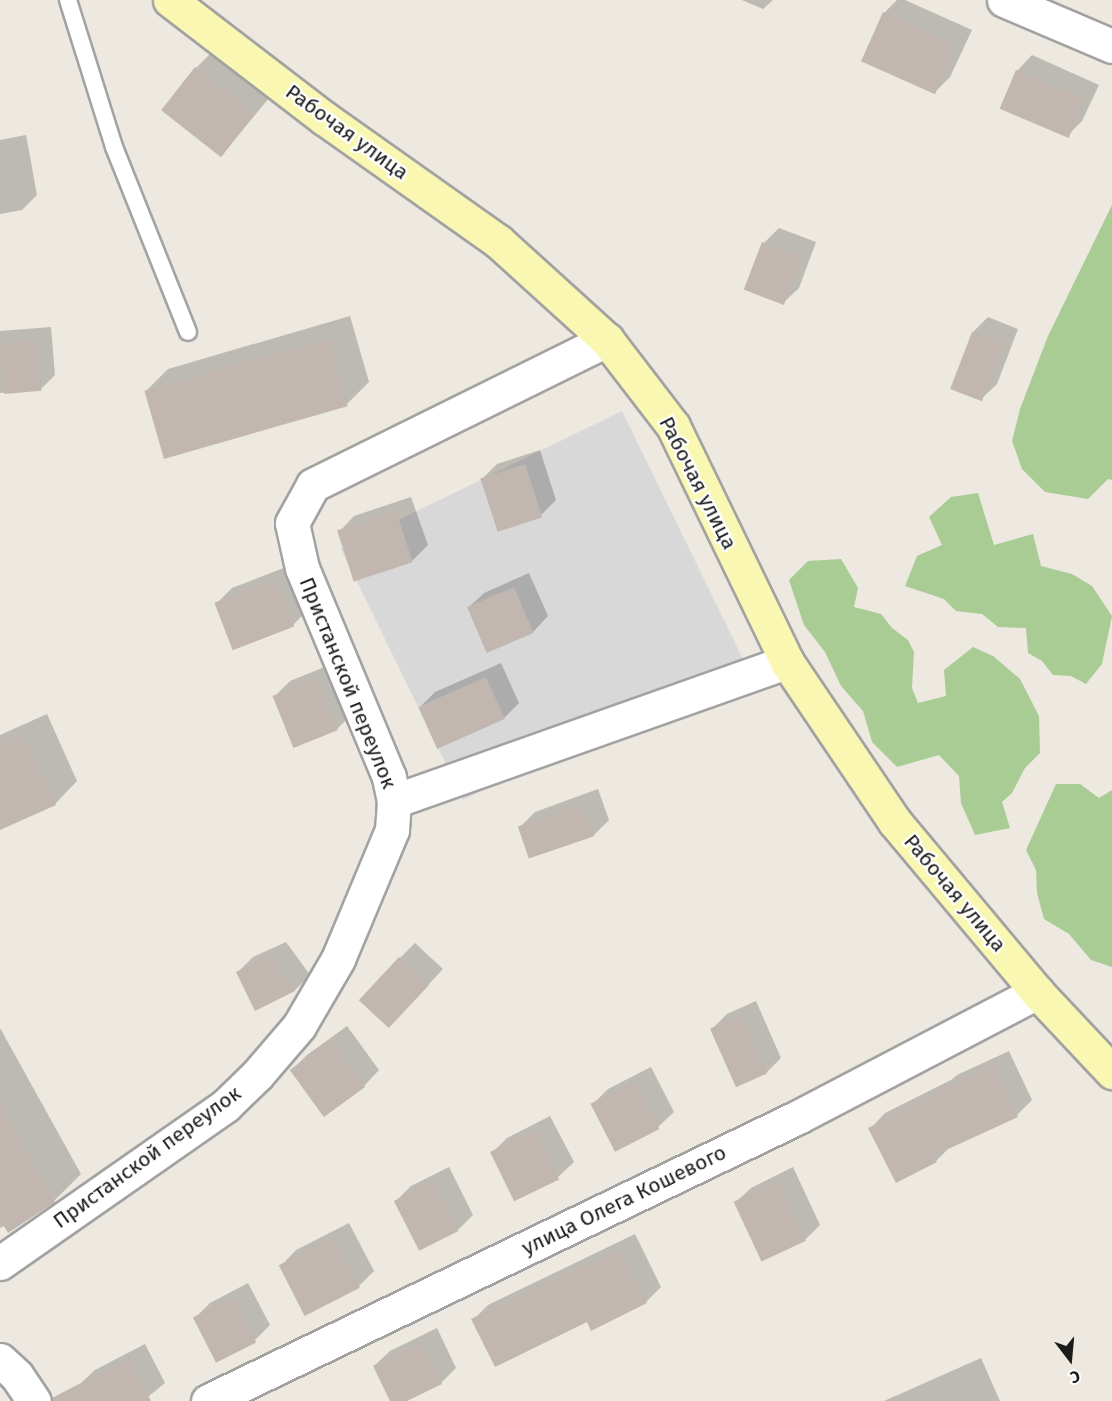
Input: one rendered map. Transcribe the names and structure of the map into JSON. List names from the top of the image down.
{
  "streets": {
    "street": ["Рабочая улица", "Пристанской переулок", "улица Олега Кошевого"]
  },
  "crossings": [
    ["Рабочая улица", "Пристанской переулок"],
    ["Рабочая улица", "улица Олега Кошевого"]
  ],
  "north": "bottom"
}
